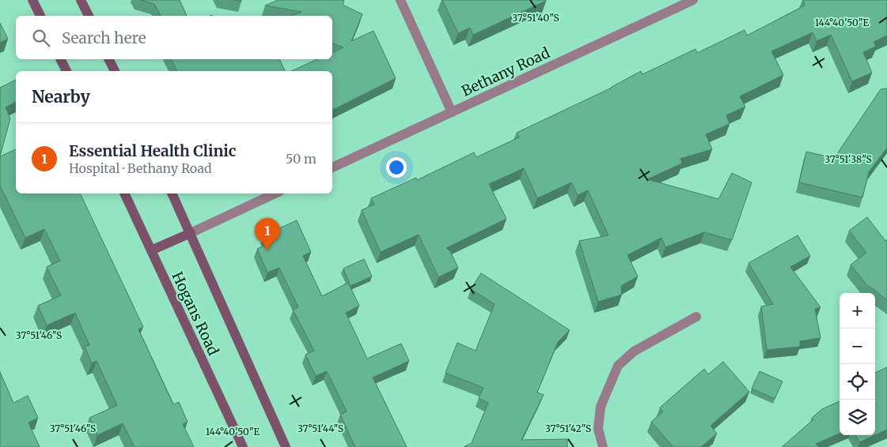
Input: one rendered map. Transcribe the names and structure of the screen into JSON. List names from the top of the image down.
{
  "streets": {
    "street": ["Bethany Road", "Hogans Road"]
  },
  "page": {
    "search": "Search here",
    "heading": "Nearby",
    "list": [
      {
        "mark": "1",
        "name": "Essential Health Clinic",
        "note": "Hospital · Bethany Road",
        "value": "50 m"
      }
    ],
    "pins": "1",
    "map_buttons": ["+", "−"]
  },
  "coordinates": [
    "37°51'40\"S",
    "144°40'50\"E",
    "37°51'38\"S",
    "37°51'46\"S",
    "37°51'44\"S",
    "37°51'42\"S"
  ]
}
